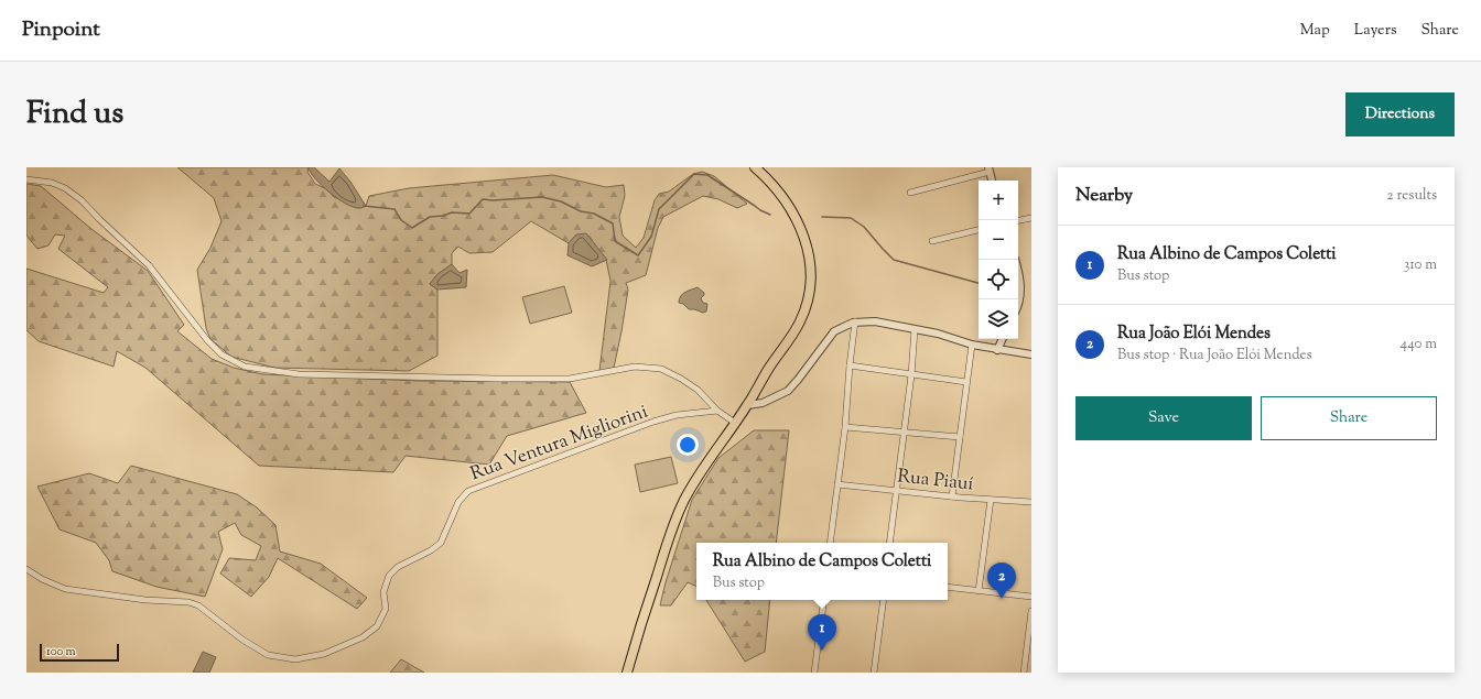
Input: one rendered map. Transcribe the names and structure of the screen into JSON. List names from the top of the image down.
{
  "streets": {
    "street": ["Rua Ventura Migliorini", "Rua Piauí"]
  },
  "scale_bar": "100 m",
  "page": {
    "header": "Pinpoint",
    "nav": ["Map", "Layers", "Share"],
    "title": "Find us",
    "buttons": [
      "Directions",
      ["Save", "Share"]
    ],
    "heading": ["Nearby", "2 results"],
    "map_buttons": ["+", "−"],
    "list": [
      {
        "mark": "1",
        "name": "Rua Albino de Campos Coletti",
        "note": "Bus stop",
        "value": "310 m"
      },
      {
        "mark": "2",
        "name": "Rua João Elói Mendes",
        "note": "Bus stop · Rua João Elói Mendes",
        "value": "440 m"
      }
    ],
    "popup": ["Rua Albino de Campos Coletti", "Bus stop"],
    "pins": ["2", "1"],
    "scale": "100 m"
  }
}
